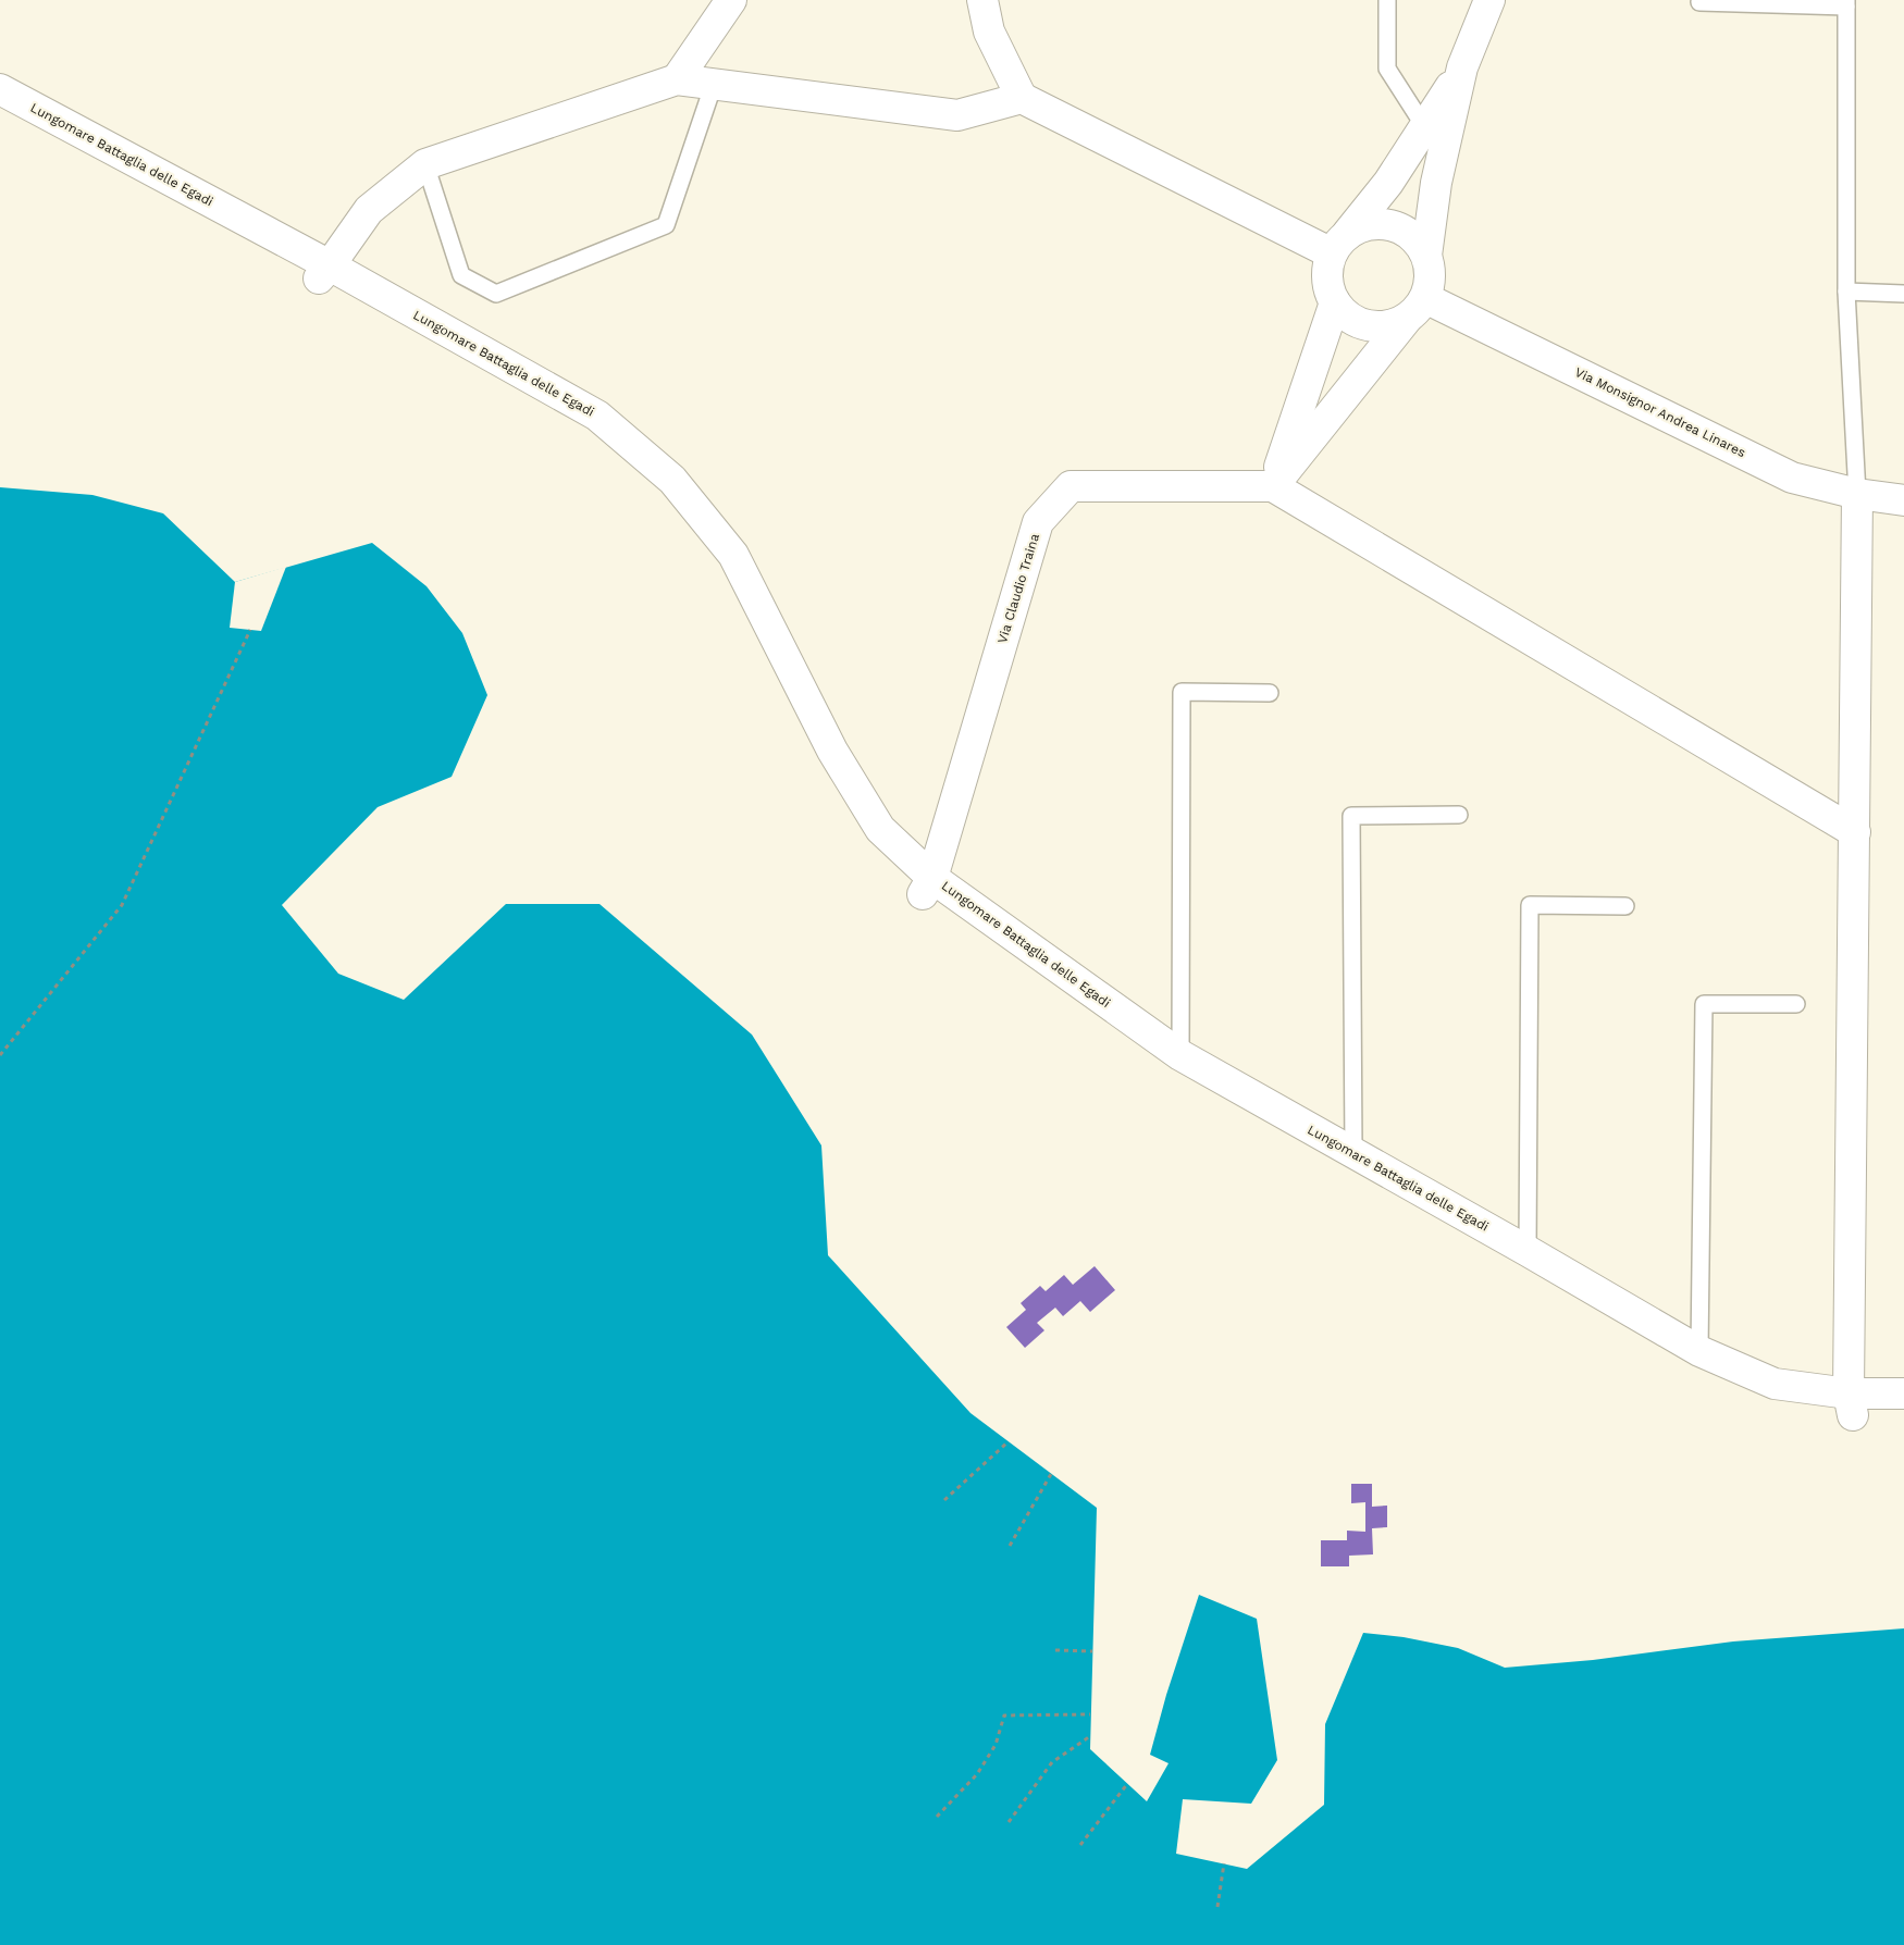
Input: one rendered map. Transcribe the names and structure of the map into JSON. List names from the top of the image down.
{
  "streets": {
    "street": ["Lungomare Battaglia delle Egadi", "Via Monsignor Andrea Linares", "Via Claudio Traina"]
  },
  "crossings": [
    ["Lungomare Battaglia delle Egadi", "Via Claudio Traina"]
  ]
}
